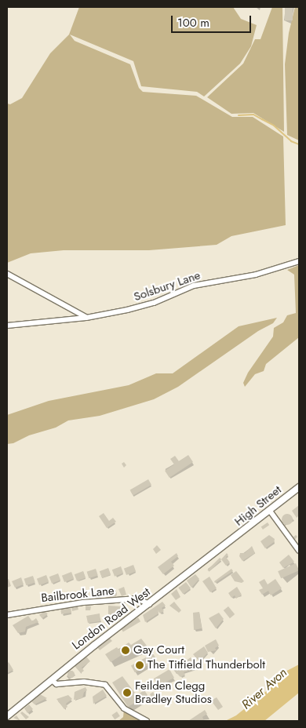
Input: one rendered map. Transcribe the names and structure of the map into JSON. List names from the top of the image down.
{
  "streets": {
    "street": [
      "Solsbury Lane",
      "High Street",
      "Bailbrook Lane",
      "London Road West"
    ]
  },
  "crossings": [
    ["High Street", "London Road West"],
    ["Bailbrook Lane", "London Road West"]
  ],
  "water": ["River Avon"],
  "places": ["Gay Court", "The Titfield Thunderbolt", "Feilden Clegg Bradley Studios"],
  "scale_bar": "100 m"
}
